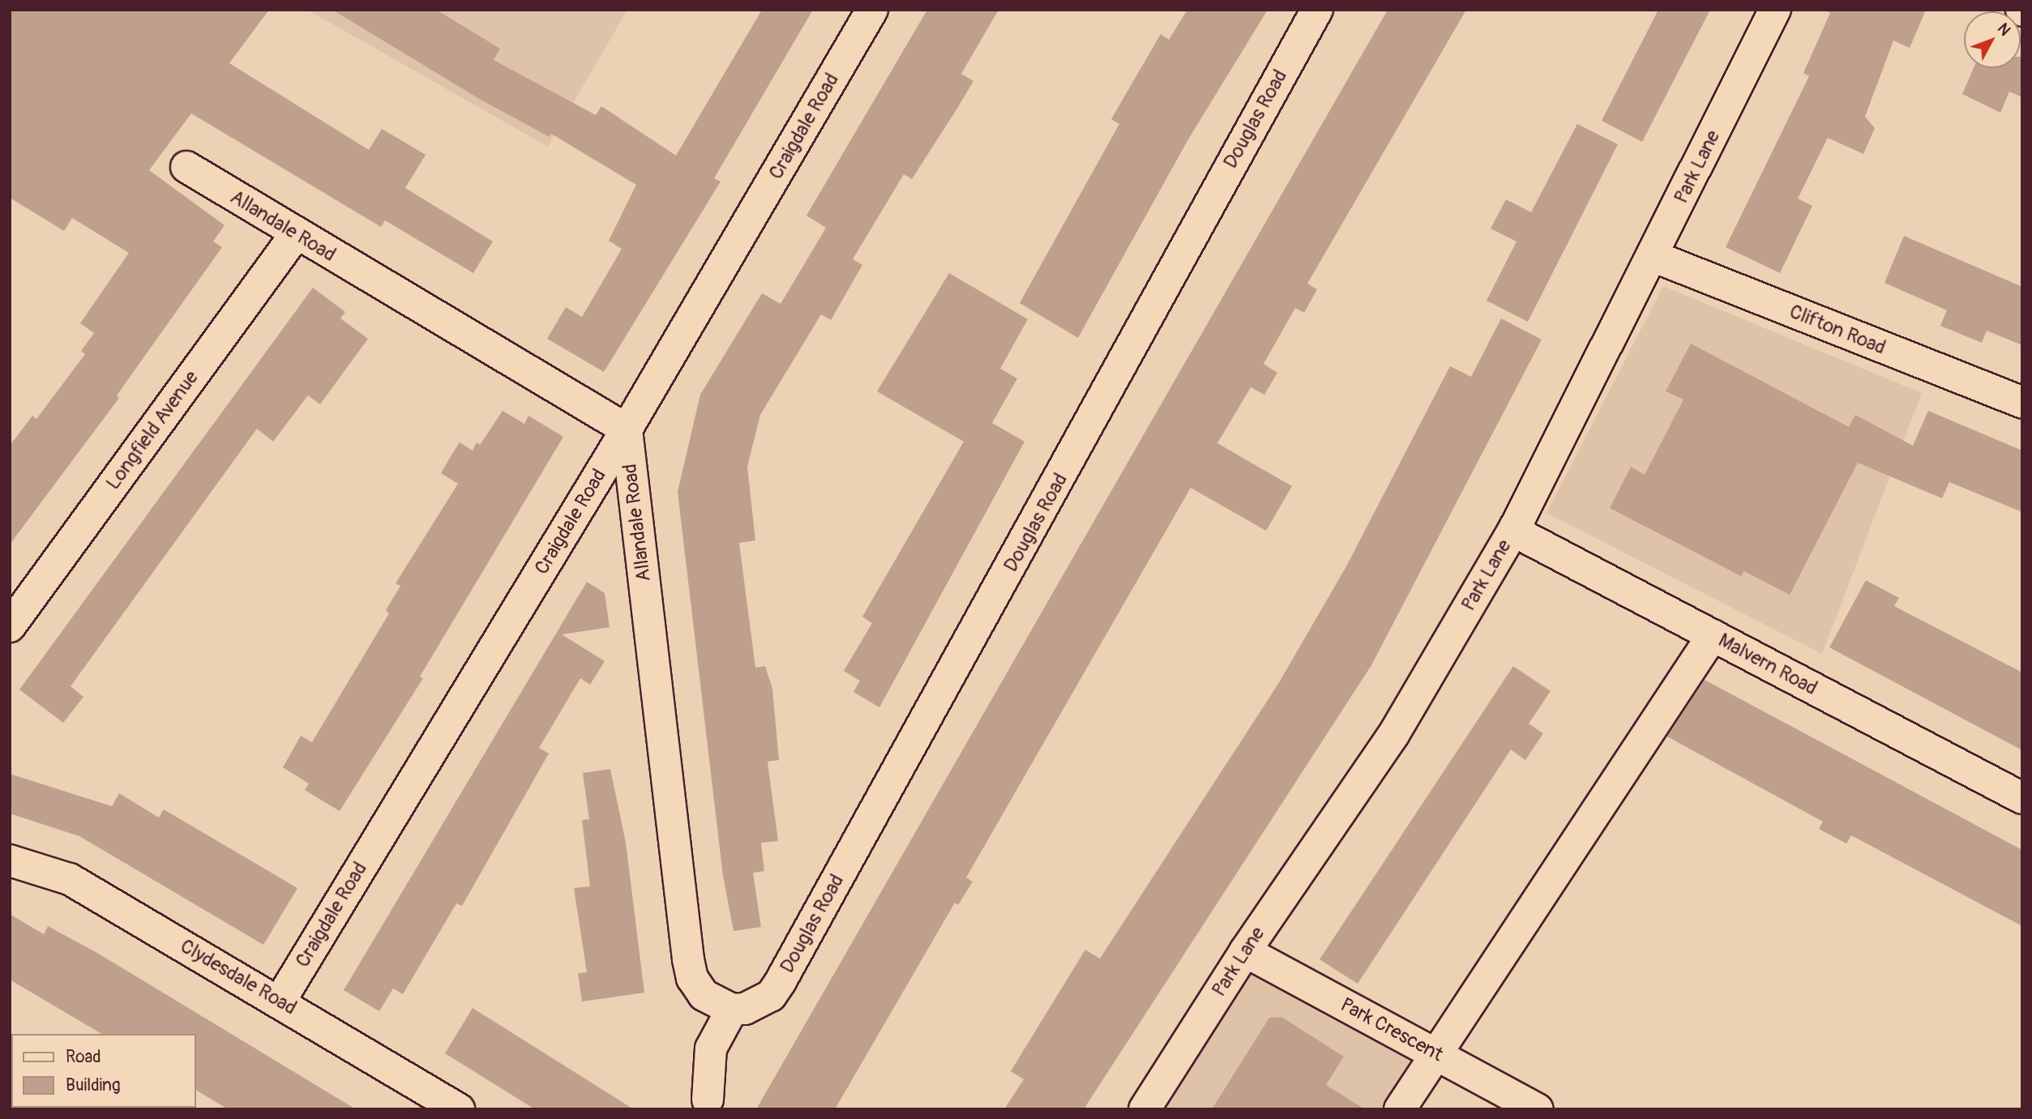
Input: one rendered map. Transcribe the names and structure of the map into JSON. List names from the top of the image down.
{
  "streets": {
    "street": [
      "Douglas Road",
      "Craigdale Road",
      "Park Lane",
      "Allandale Road",
      "Clifton Road",
      "Longfield Avenue",
      "Malvern Road",
      "Clydesdale Road",
      "Park Crescent"
    ]
  },
  "crossings": [
    ["Douglas Road", "Allandale Road"],
    ["Craigdale Road", "Allandale Road"],
    ["Craigdale Road", "Clydesdale Road"],
    ["Park Lane", "Clifton Road"],
    ["Park Lane", "Malvern Road"],
    ["Park Lane", "Park Crescent"],
    ["Allandale Road", "Longfield Avenue"]
  ],
  "legend": ["Road", "Building"],
  "north": "top right"
}
